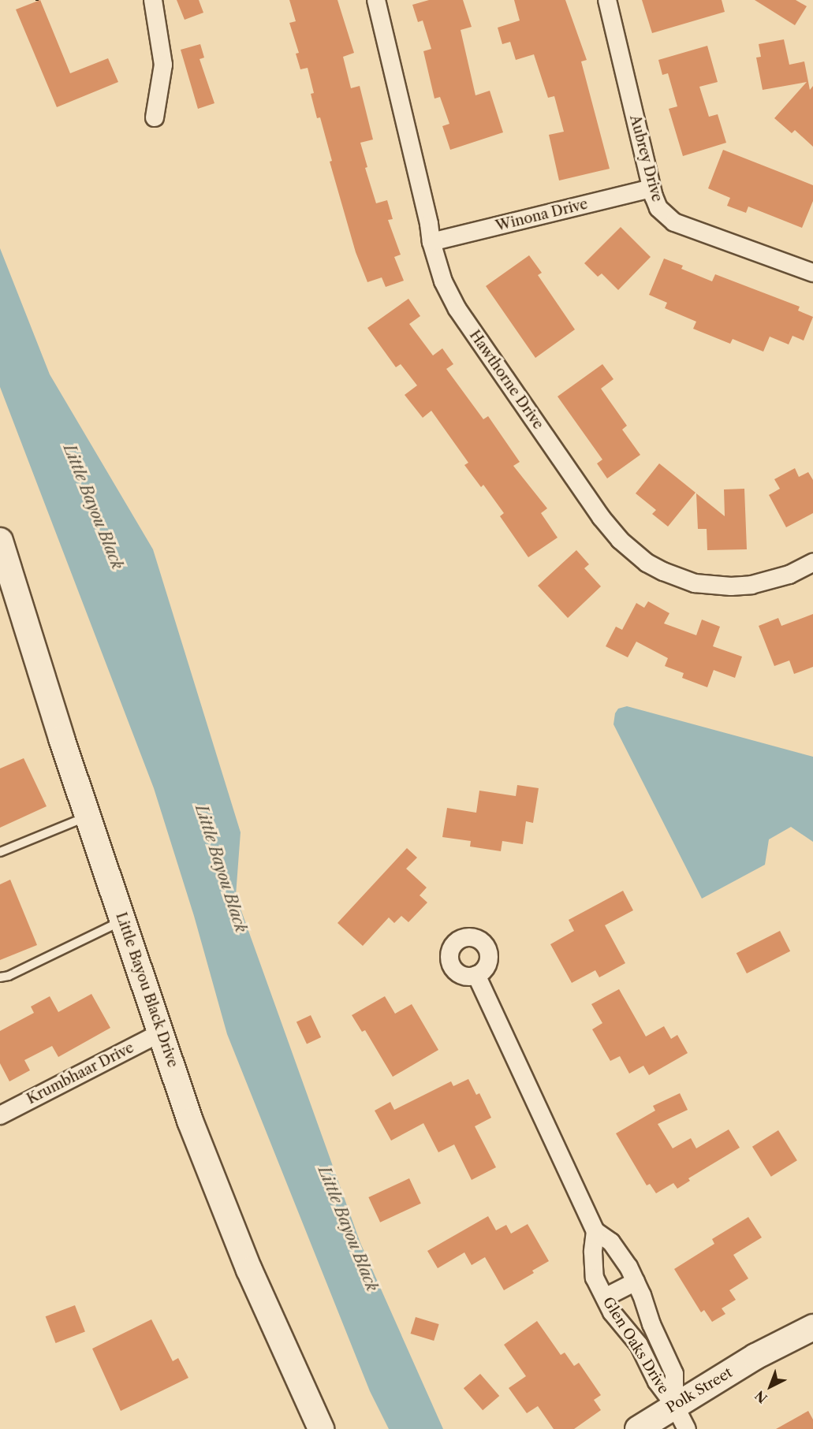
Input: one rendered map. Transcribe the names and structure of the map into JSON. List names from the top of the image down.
{
  "streets": {
    "main road": ["Little Bayou Black Drive", "Polk Street"],
    "street": [
      "Aubrey Drive",
      "Winona Drive",
      "Hawthorne Drive",
      "Krumbhaar Drive",
      "Glen Oaks Drive"
    ]
  },
  "crossings": [
    ["Aubrey Drive", "Winona Drive"],
    ["Winona Drive", "Hawthorne Drive"],
    ["Little Bayou Black Drive", "Krumbhaar Drive"],
    ["Glen Oaks Drive", "Polk Street"]
  ],
  "water": ["Little Bayou Black"],
  "north": "bottom left"
}
